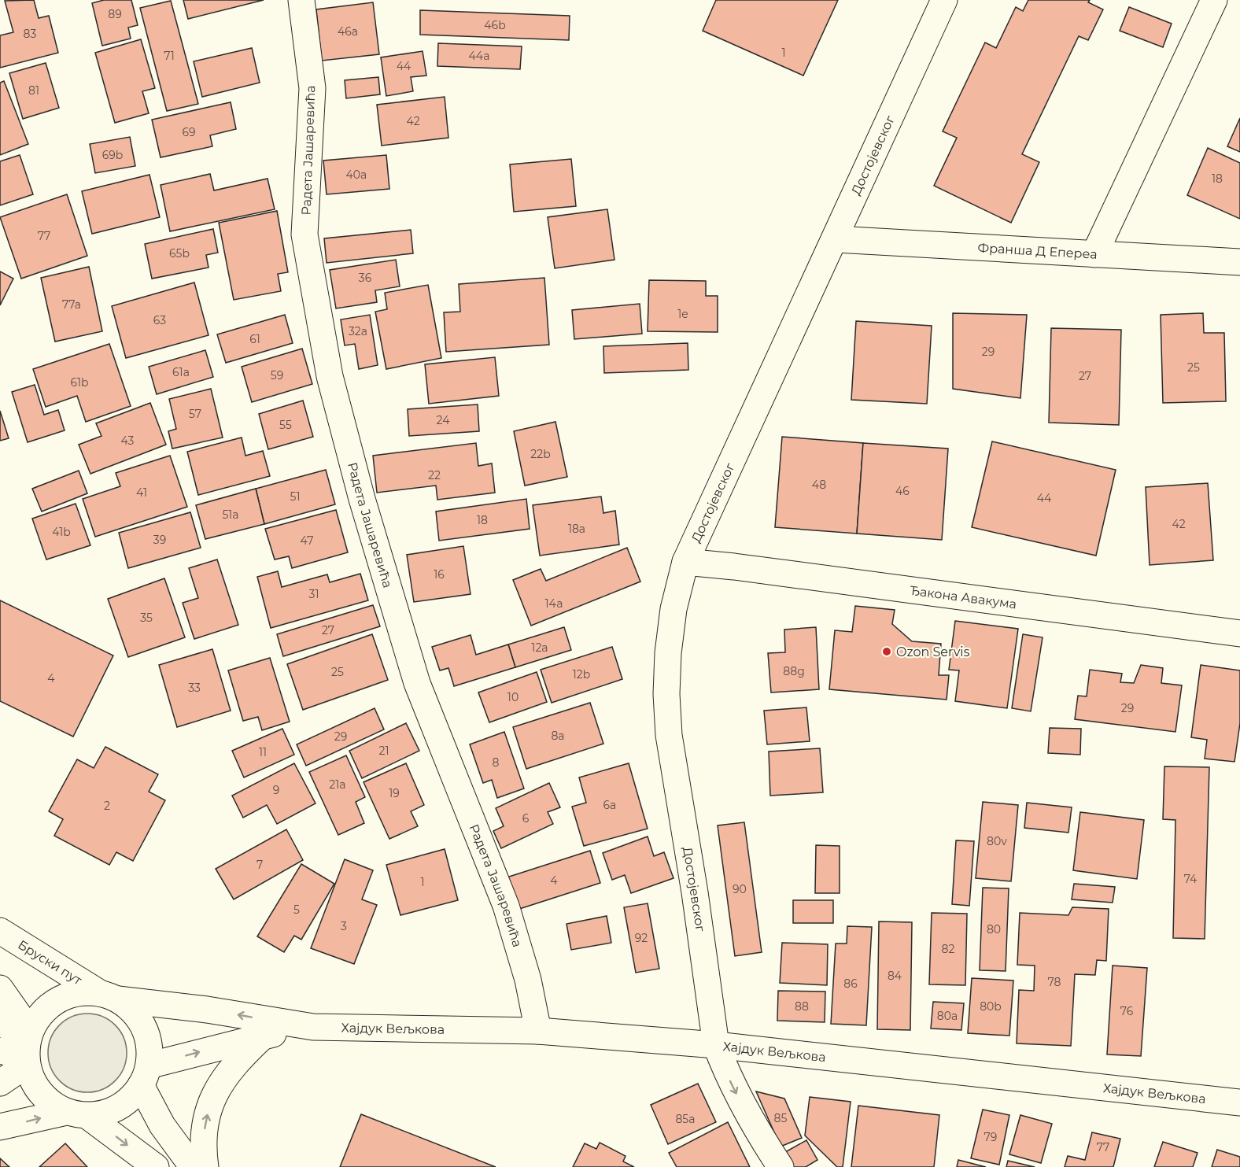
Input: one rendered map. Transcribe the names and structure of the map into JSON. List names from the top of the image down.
{
  "streets": {
    "street": [
      "Радета Јашаревића",
      "Достојевског",
      "Франша Д Епереа",
      "Ђакона Авакума",
      "Бруски пут",
      "Хајдук Вељкова"
    ]
  },
  "crossings": [
    ["Радета Јашаревића", "Хајдук Вељкова"],
    ["Достојевског", "Франша Д Епереа"],
    ["Достојевског", "Ђакона Авакума"],
    ["Достојевског", "Хајдук Вељкова"]
  ],
  "places": ["Ozon Servis"],
  "house_numbers": [
    "89",
    "46b",
    "46a",
    "83",
    "1",
    "71",
    "44a",
    "44",
    "81",
    "42",
    "69",
    "69b",
    "40a",
    "18",
    "77",
    "65b",
    "36",
    "77a",
    "1e",
    "63",
    "32a",
    "61",
    "29",
    "25",
    "61a",
    "59",
    "27",
    "61b",
    "57",
    "24",
    "55",
    "43",
    "22b",
    "22",
    "48",
    "46",
    "41",
    "51",
    "44",
    "51a",
    "18",
    "42",
    "18a",
    "41b",
    "39",
    "47",
    "16",
    "31",
    "14a",
    "35",
    "27",
    "12a",
    "88g",
    "25",
    "12b",
    "4",
    "33",
    "10",
    "29",
    "8a",
    "29",
    "21",
    "11",
    "8",
    "21a",
    "9",
    "19",
    "6a",
    "2",
    "6",
    "80v",
    "7",
    "74",
    "4",
    "1",
    "90",
    "5",
    "3",
    "80",
    "92",
    "82",
    "84",
    "78",
    "86",
    "88",
    "80b",
    "76",
    "80a",
    "85",
    "85a",
    "79",
    "77"
  ]
}
